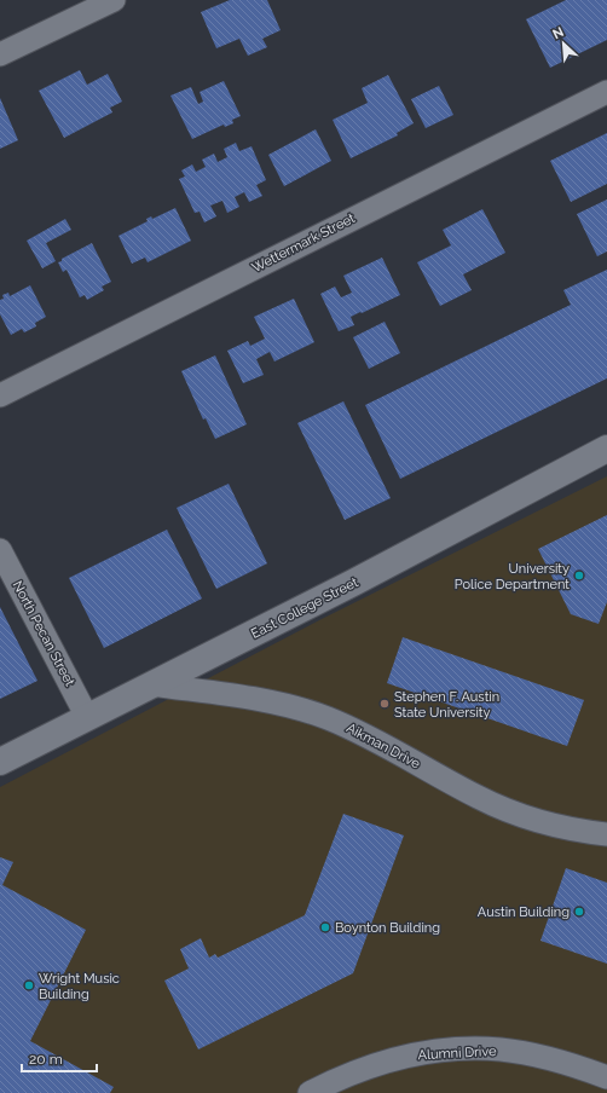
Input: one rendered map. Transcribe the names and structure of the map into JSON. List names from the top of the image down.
{
  "streets": {
    "street": [
      "Wettermark Street",
      "East College Street",
      "North Pecan Street",
      "Aikman Drive",
      "Alumni Drive"
    ]
  },
  "crossings": [
    ["East College Street", "North Pecan Street"],
    ["East College Street", "Aikman Drive"]
  ],
  "places": [
    "University Police Department",
    "Stephen F. Austin State University",
    "Austin Building",
    "Boynton Building",
    "Wright Music Building"
  ],
  "scale_bar": "20 m",
  "north": "top left"
}
